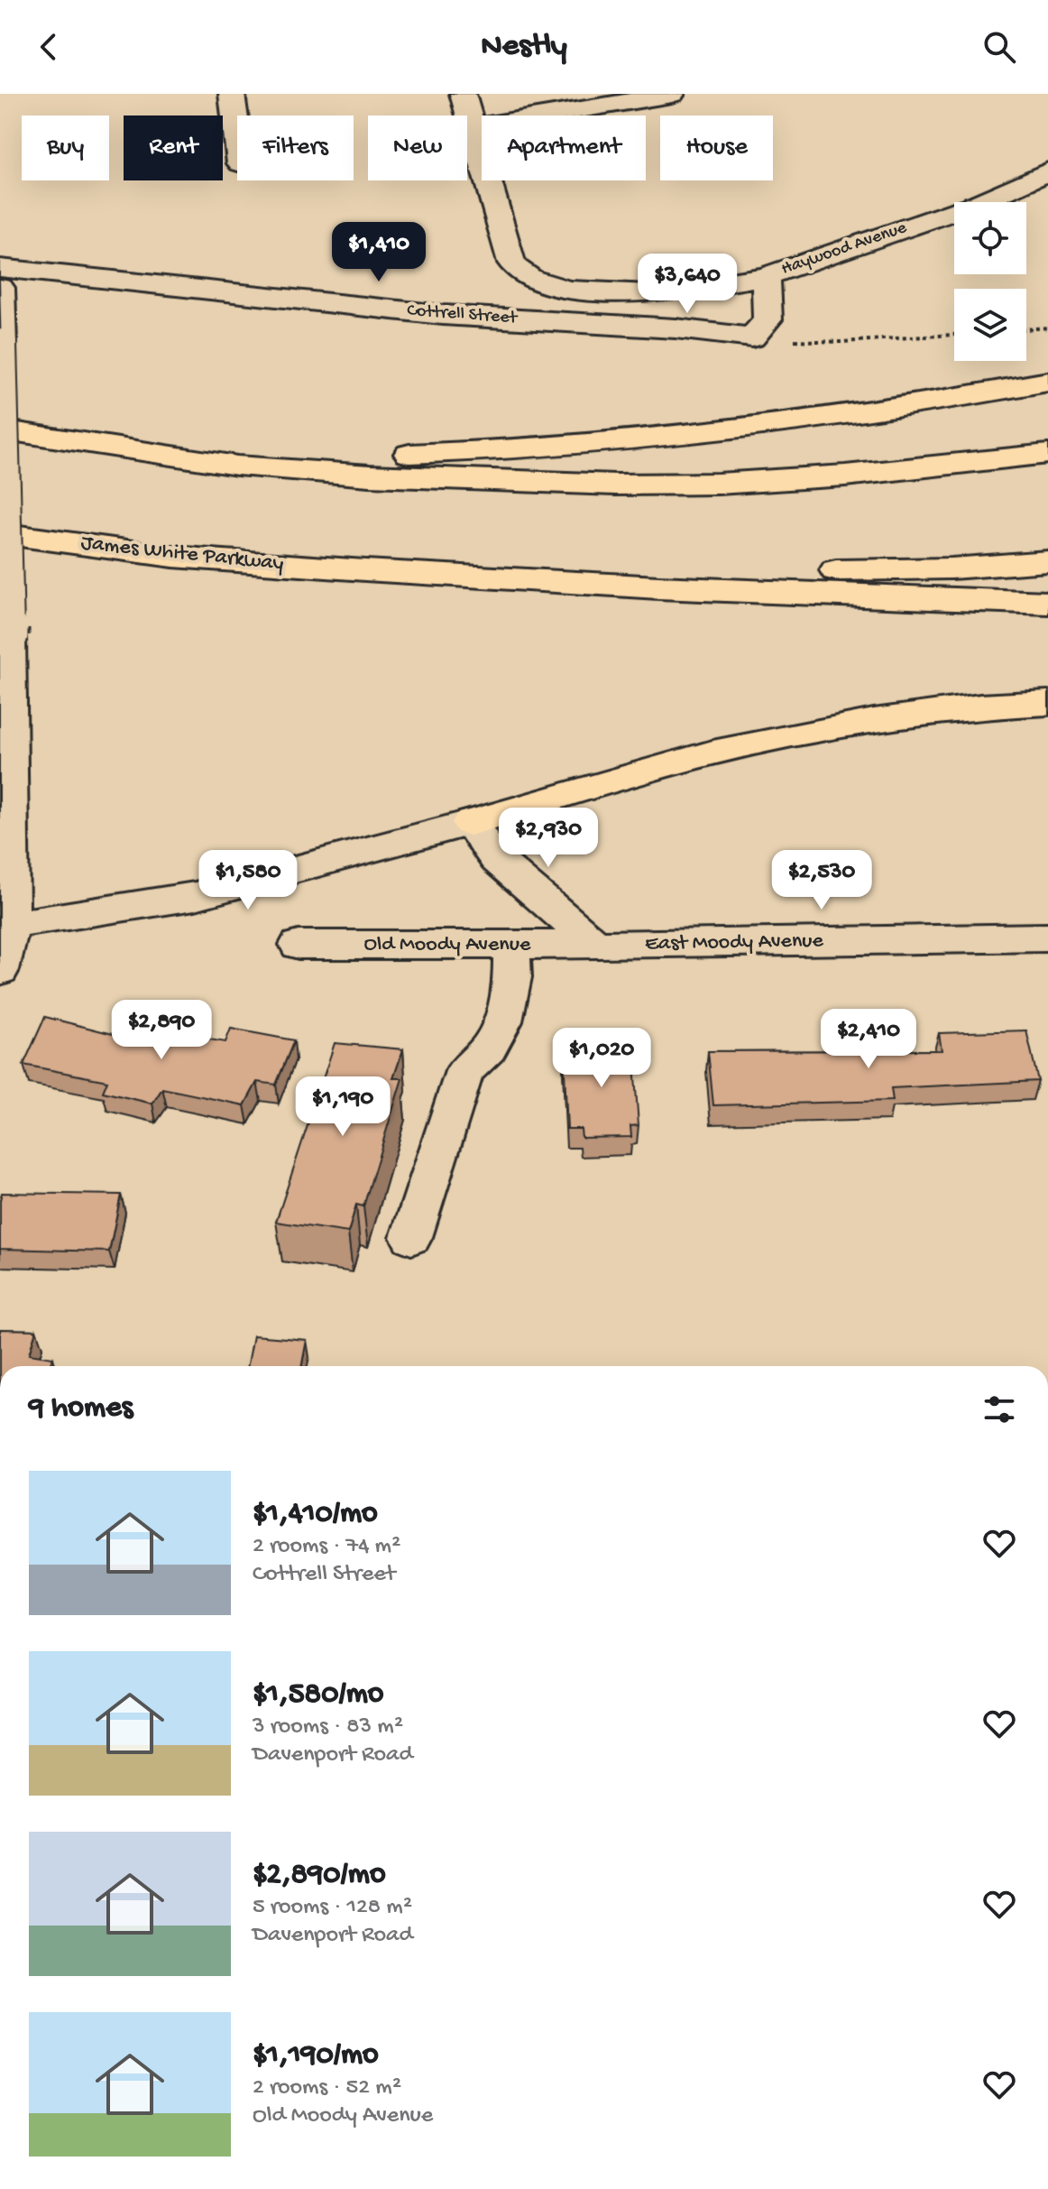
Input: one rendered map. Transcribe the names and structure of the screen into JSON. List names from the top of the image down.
{
  "streets": {
    "highway": ["James White Parkway"],
    "street": [
      "Haywood Avenue",
      "Cottrell Street",
      "East Moody Avenue",
      "Old Moody Avenue"
    ]
  },
  "crossings": [
    ["East Moody Avenue", "Old Moody Avenue"]
  ],
  "page": {
    "header": "Nestly",
    "chip": [
      "Buy",
      "Rent",
      "Filters",
      "New",
      "Apartment",
      "House"
    ],
    "price": [
      "$1,410",
      "$3,640",
      "$2,930",
      "$1,580",
      "$2,530",
      "$2,890",
      "$2,410",
      "$1,020",
      "$1,190"
    ],
    "heading": "9 homes",
    "list": [
      {
        "name": "$1,410/mo",
        "note": "2 rooms · 74 m² · Cottrell Street"
      },
      {
        "name": "$1,580/mo",
        "note": "3 rooms · 83 m² · Davenport Road"
      },
      {
        "name": "$2,890/mo",
        "note": "5 rooms · 128 m² · Davenport Road"
      },
      {
        "name": "$1,190/mo",
        "note": "2 rooms · 52 m² · Old Moody Avenue"
      }
    ]
  }
}
